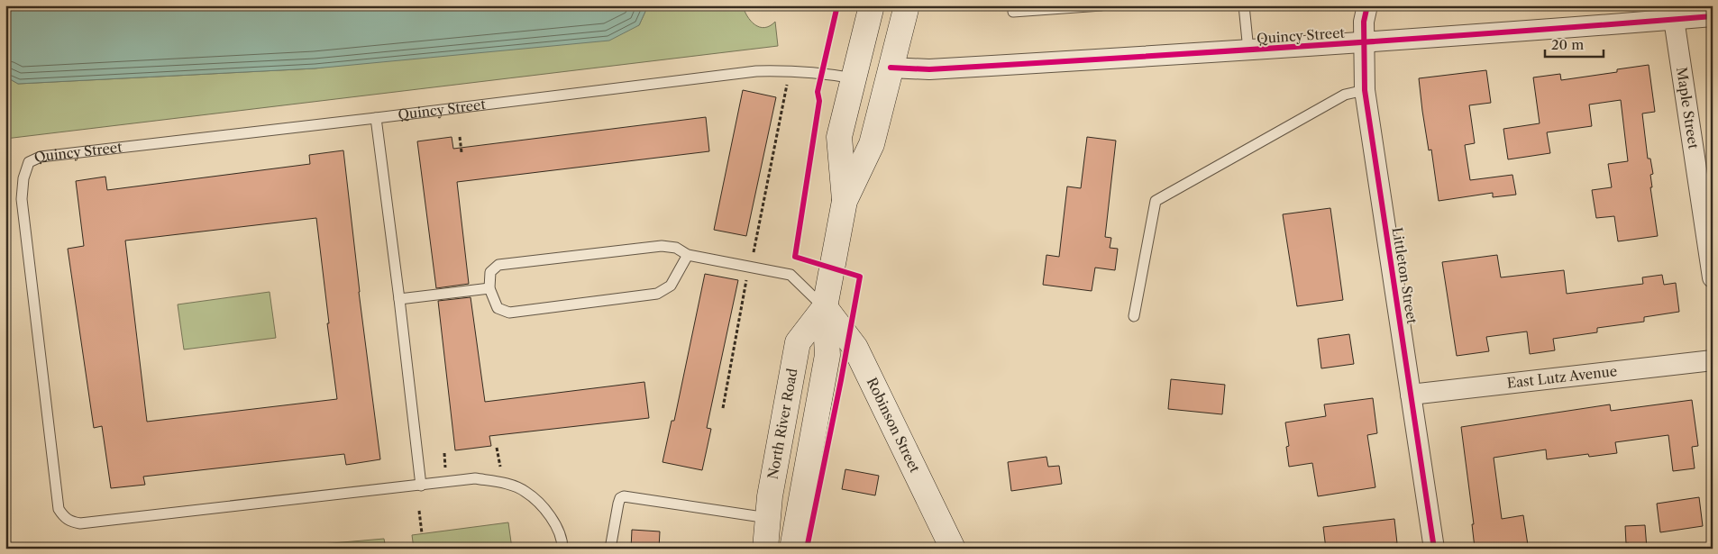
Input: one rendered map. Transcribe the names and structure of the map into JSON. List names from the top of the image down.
{
  "streets": {
    "main road": ["North River Road", "Robinson Street"],
    "street": [
      "Quincy Street",
      "Maple Street",
      "Littleton Street",
      "East Lutz Avenue"
    ]
  },
  "crossings": [
    ["Quincy Street", "Maple Street"],
    ["Quincy Street", "Littleton Street"],
    ["Quincy Street", "North River Road"],
    ["Littleton Street", "East Lutz Avenue"],
    ["North River Road", "Robinson Street"]
  ],
  "scale_bar": "20 m"
}
